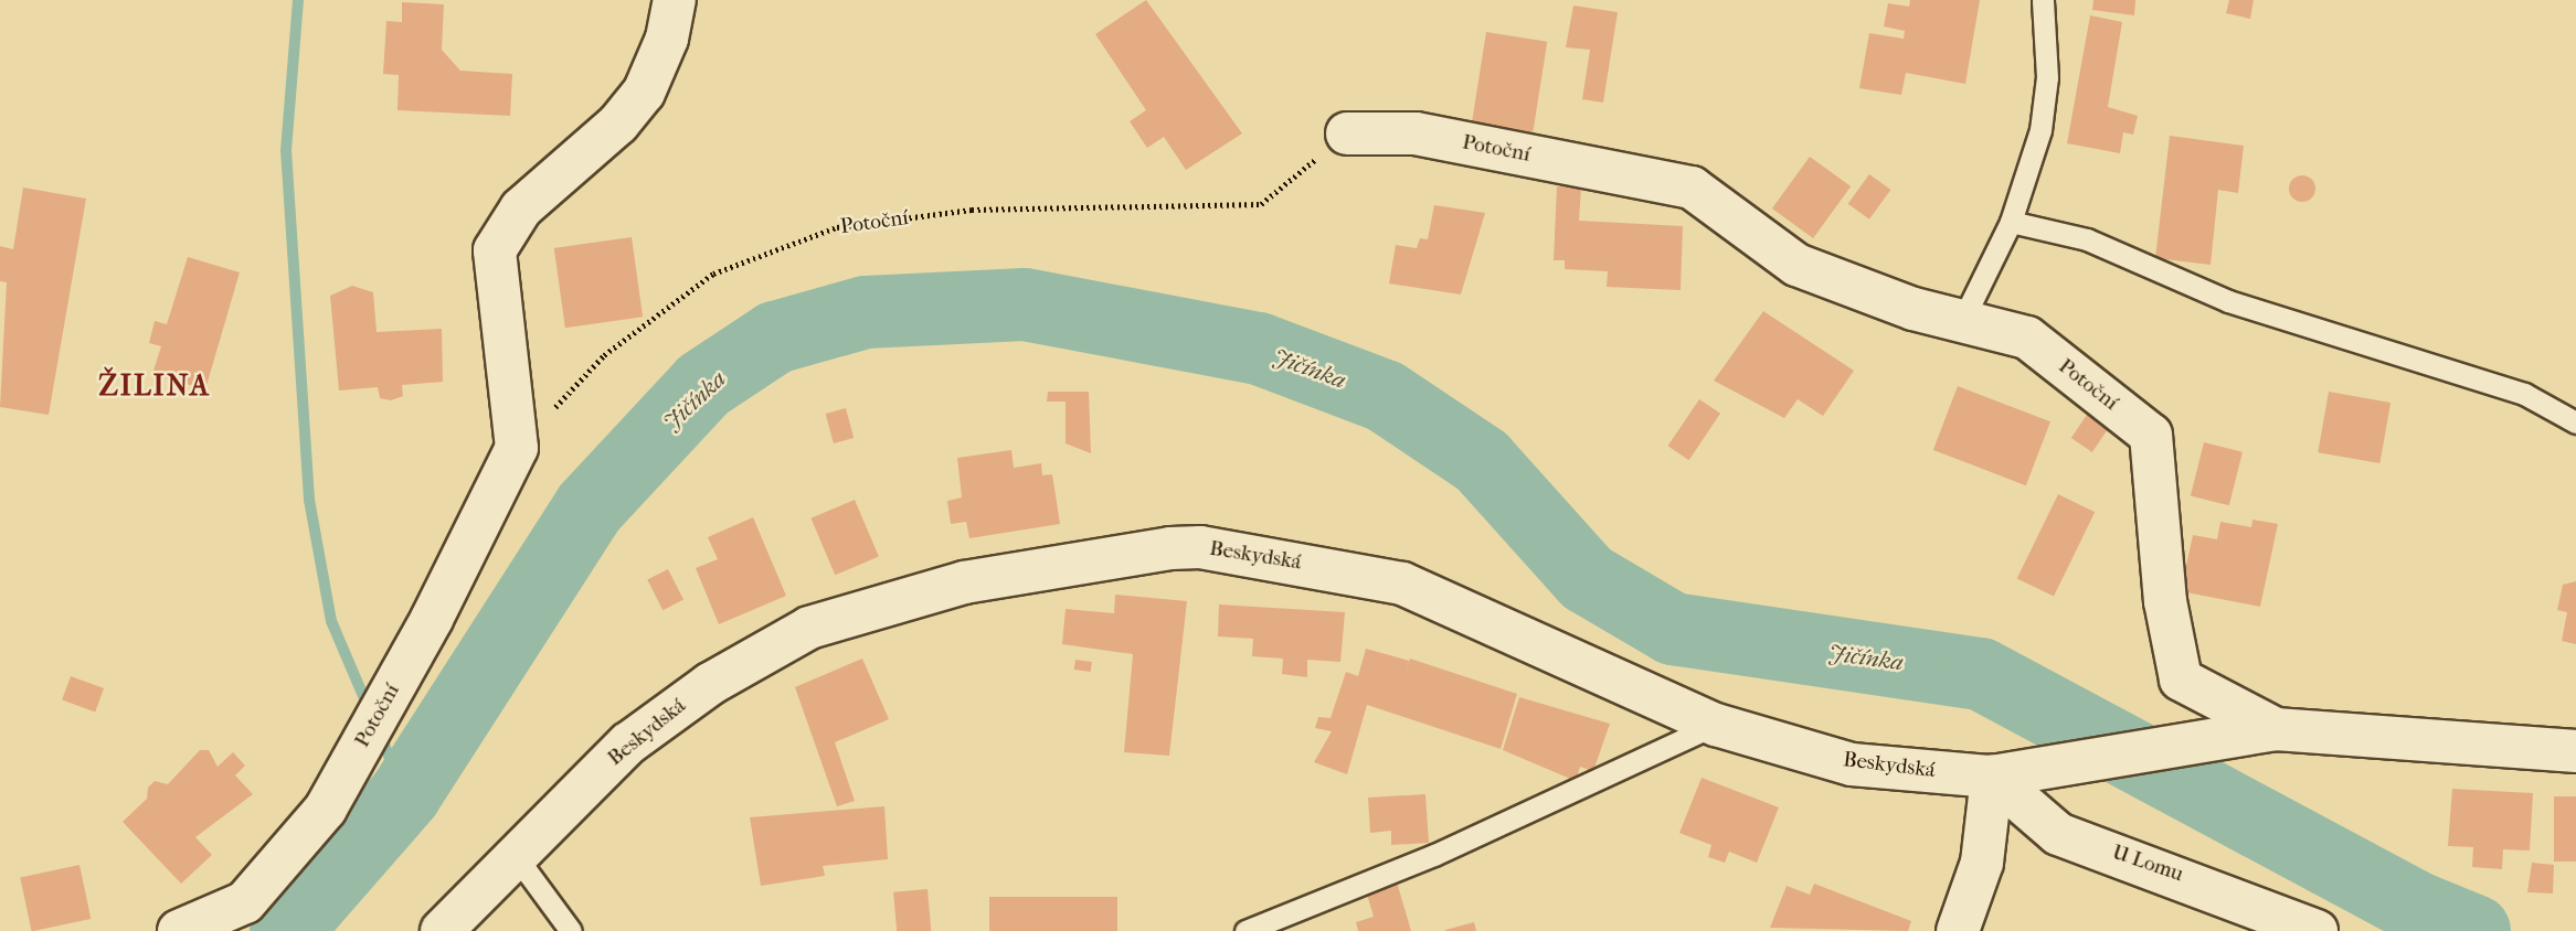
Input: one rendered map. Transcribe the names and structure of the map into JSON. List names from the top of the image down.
{
  "streets": {
    "street": ["Potoční", "Beskydská", "U Lomu"]
  },
  "crossings": [
    ["Potoční", "Beskydská"],
    ["Beskydská", "U Lomu"]
  ],
  "districts": ["ŽILINA"],
  "water": ["Jičínka"]
}
